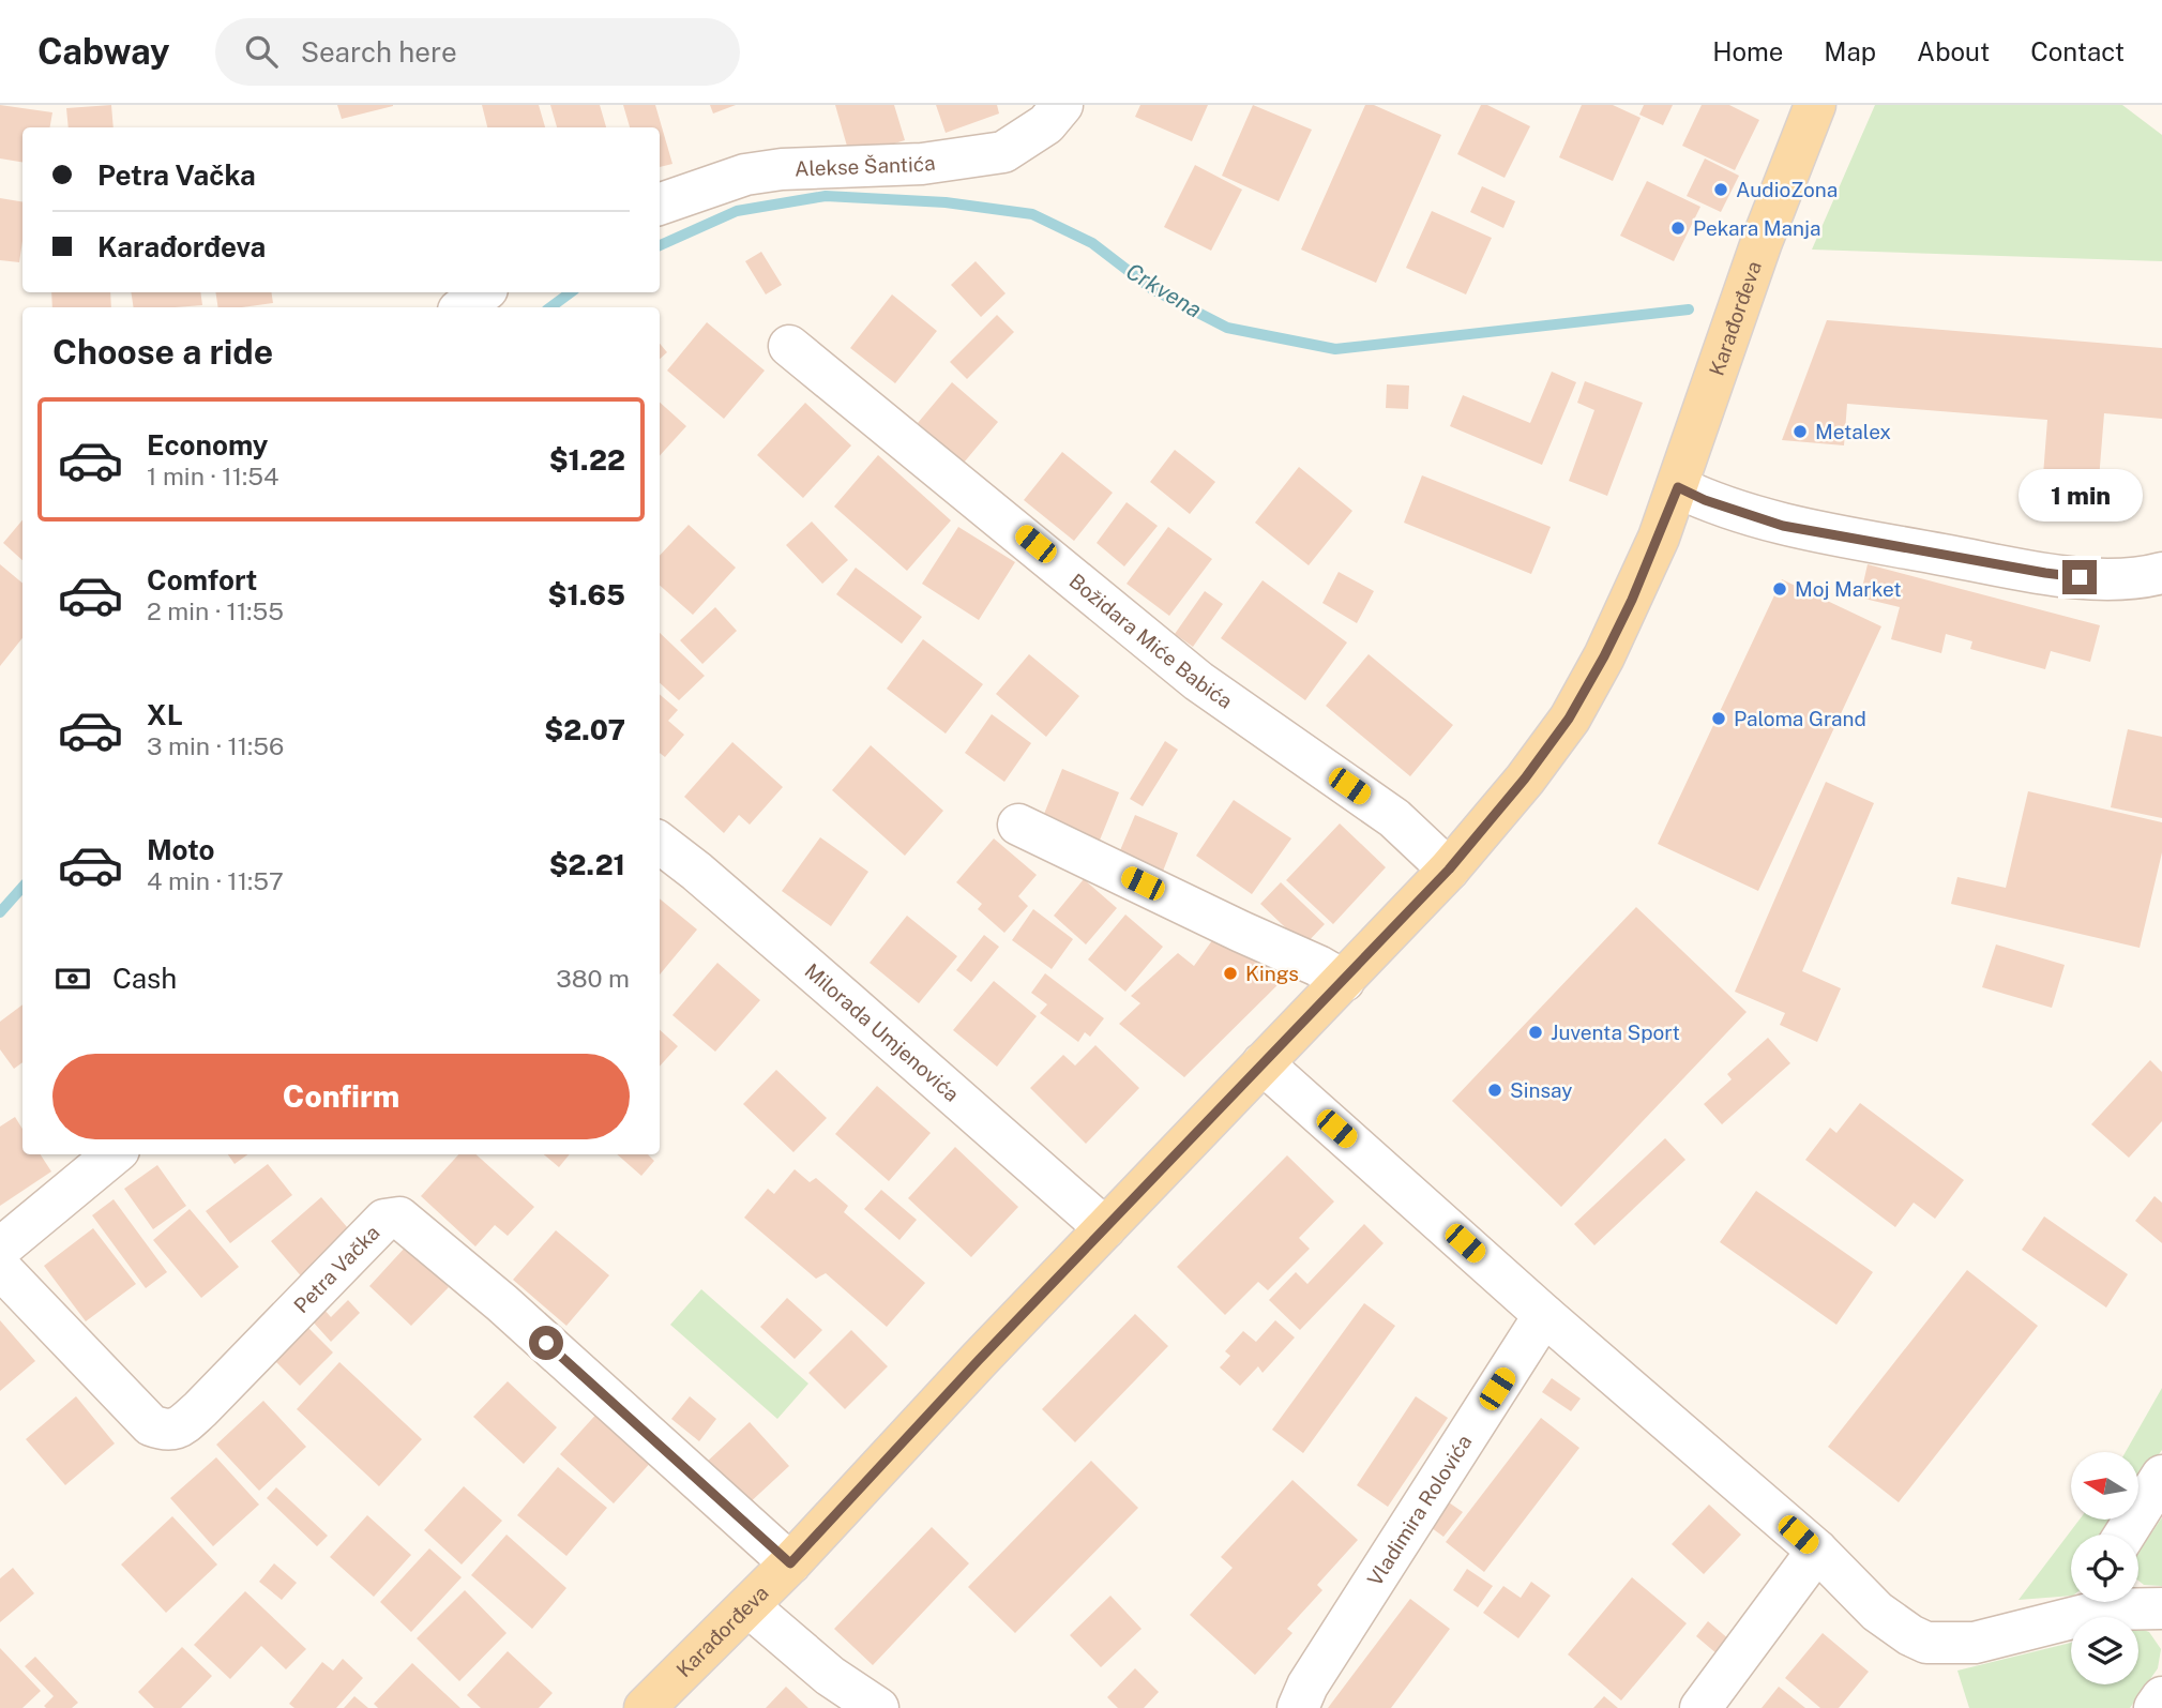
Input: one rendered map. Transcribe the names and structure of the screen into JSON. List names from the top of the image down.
{
  "streets": {
    "main road": ["Karađorđeva"],
    "street": [
      "Alekse Šantića",
      "Božidara Miće Babića",
      "Milorada Umjenovića",
      "Petra Vačka",
      "Vladimira Rolovića"
    ]
  },
  "crossings": [
    ["Karađorđeva", "Božidara Miće Babića"],
    ["Karađorđeva", "Milorada Umjenovića"],
    ["Karađorđeva", "Petra Vačka"]
  ],
  "water": ["Crkvena"],
  "places": [
    "AudioZona",
    "Pekara Manja",
    "Metalex",
    "Moj Market",
    "Paloma Grand",
    "Kings",
    "Juventa Sport",
    "Sinsay"
  ],
  "north": "left",
  "page": {
    "header": "Cabway",
    "search": "Search here",
    "nav": [
      "Home",
      "Map",
      "About",
      "Contact"
    ],
    "banner": ["Petra Vačka", "Karađorđeva"],
    "heading": "Choose a ride",
    "list": [
      {
        "name": "Economy",
        "note": "1 min · 11:54",
        "value": "$1.22"
      },
      {
        "name": "Comfort",
        "note": "2 min · 11:55",
        "value": "$1.65"
      },
      {
        "name": "XL",
        "note": "3 min · 11:56",
        "value": "$2.07"
      },
      {
        "name": "Moto",
        "note": "4 min · 11:57",
        "value": "$2.21"
      }
    ],
    "bubble": "1 min",
    "pay": ["Cash", "380 m"],
    "buttons": "Confirm"
  }
}
